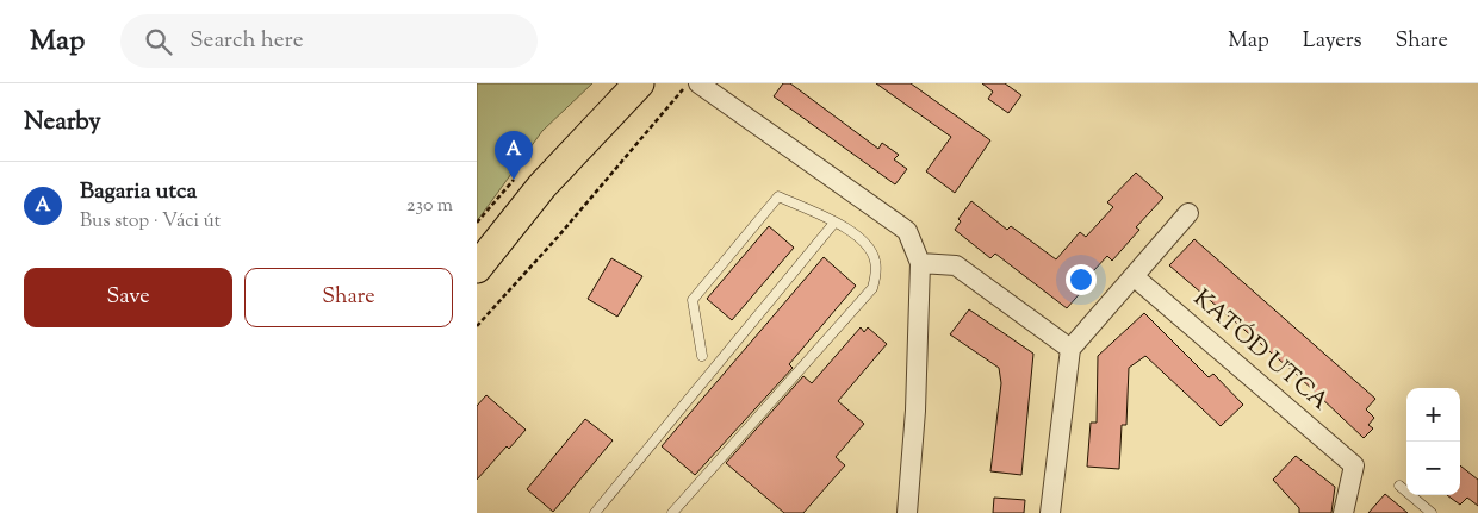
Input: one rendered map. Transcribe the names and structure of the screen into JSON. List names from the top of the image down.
{
  "streets": {
    "street": ["KATÓD UTCA"]
  },
  "page": {
    "header": "Map",
    "search": "Search here",
    "nav": ["Map", "Layers", "Share"],
    "heading": "Nearby",
    "pins": "A",
    "list": [
      {
        "mark": "A",
        "name": "Bagaria utca",
        "note": "Bus stop · Váci út",
        "value": "230 m"
      }
    ],
    "buttons": ["Save", "Share"],
    "map_buttons": ["+", "−"]
  }
}
